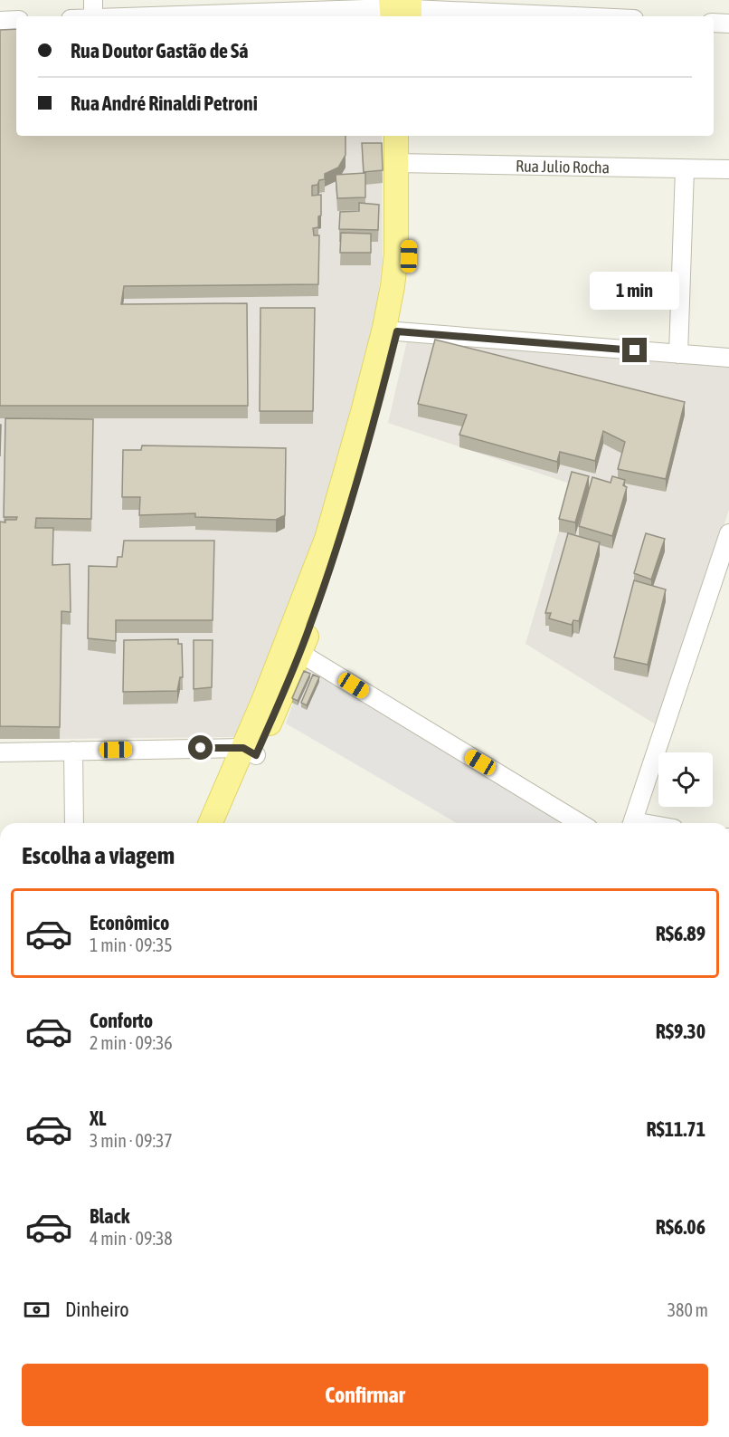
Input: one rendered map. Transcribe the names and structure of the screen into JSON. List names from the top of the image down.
{
  "streets": {
    "street": ["Rua Julio Rocha"]
  },
  "page": {
    "banner": ["Rua Doutor Gastão de Sá", "Rua André Rinaldi Petroni"],
    "bubble": "1 min",
    "heading": "Escolha a viagem",
    "list": [
      {
        "name": "Econômico",
        "note": "1 min · 09:35",
        "value": "R$6.89"
      },
      {
        "name": "Conforto",
        "note": "2 min · 09:36",
        "value": "R$9.30"
      },
      {
        "name": "XL",
        "note": "3 min · 09:37",
        "value": "R$11.71"
      },
      {
        "name": "Black",
        "note": "4 min · 09:38",
        "value": "R$6.06"
      }
    ],
    "pay": ["Dinheiro", "380 m"],
    "buttons": "Confirmar"
  }
}
